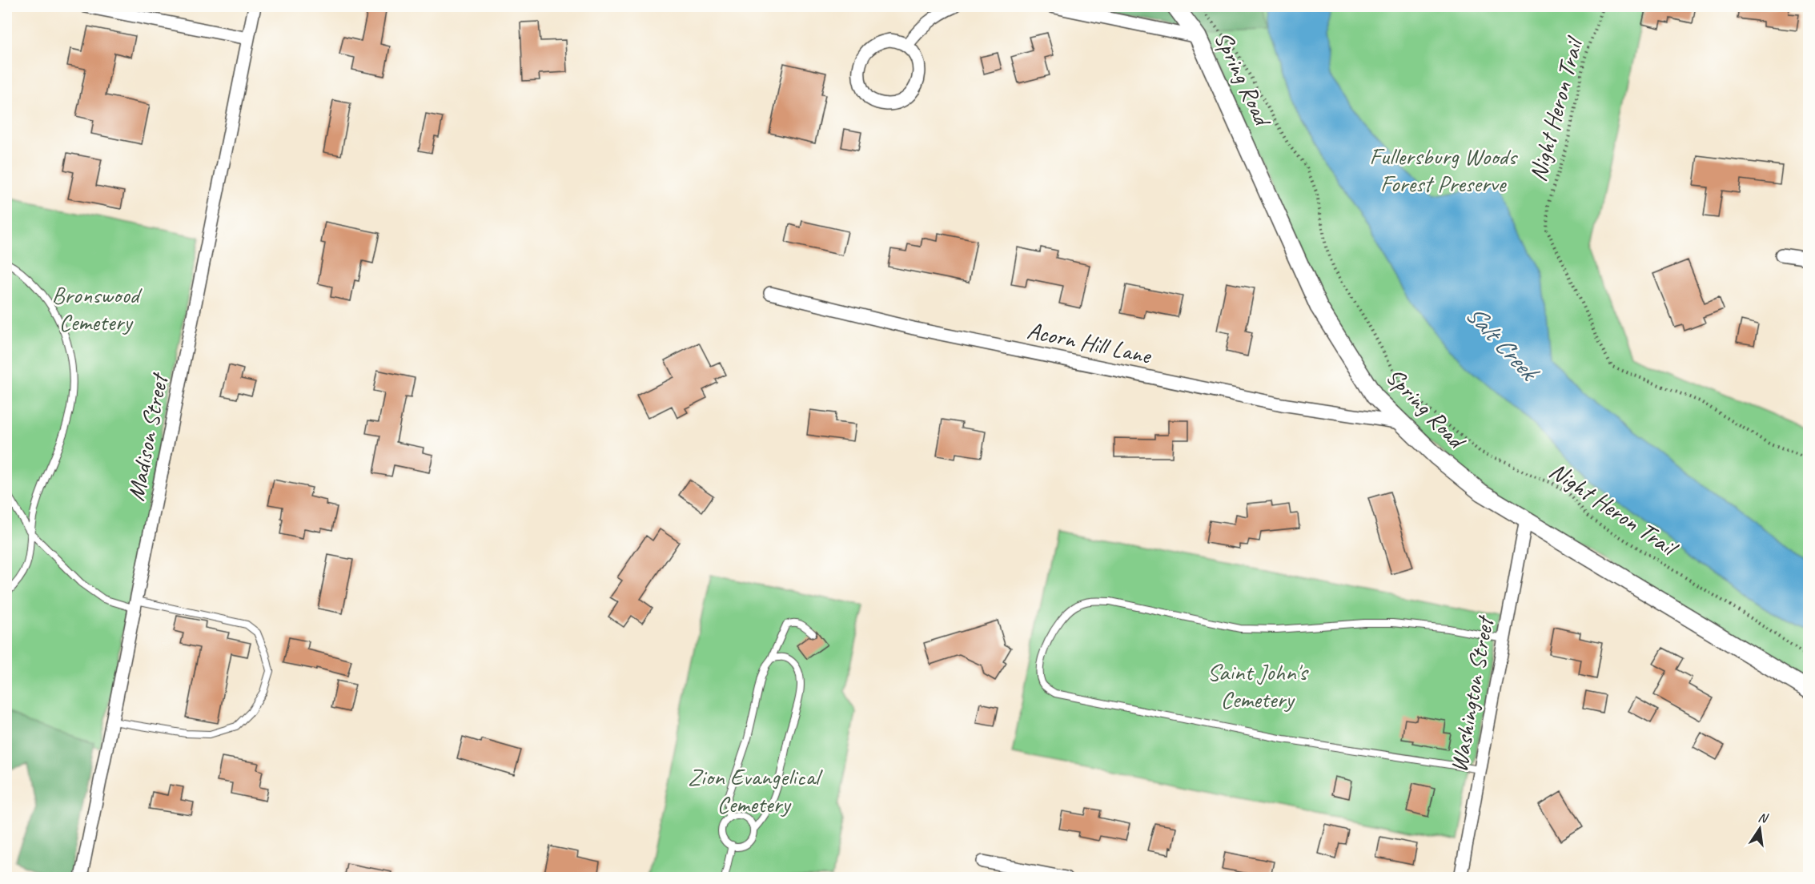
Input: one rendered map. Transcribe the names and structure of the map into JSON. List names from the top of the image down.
{
  "streets": {
    "street": [
      "Spring Road",
      "Acorn Hill Lane",
      "Madison Street",
      "Washington Street"
    ],
    "path": ["Night Heron Trail"]
  },
  "crossings": [
    ["Spring Road", "Acorn Hill Lane"],
    ["Spring Road", "Washington Street"]
  ],
  "water": ["Salt Creek"],
  "parks": [
    "Fullersburg Woods Forest Preserve",
    "Bronswood Cemetery",
    "Saint John's Cemetery",
    "Zion Evangelical Cemetery"
  ],
  "north": "top"
}
